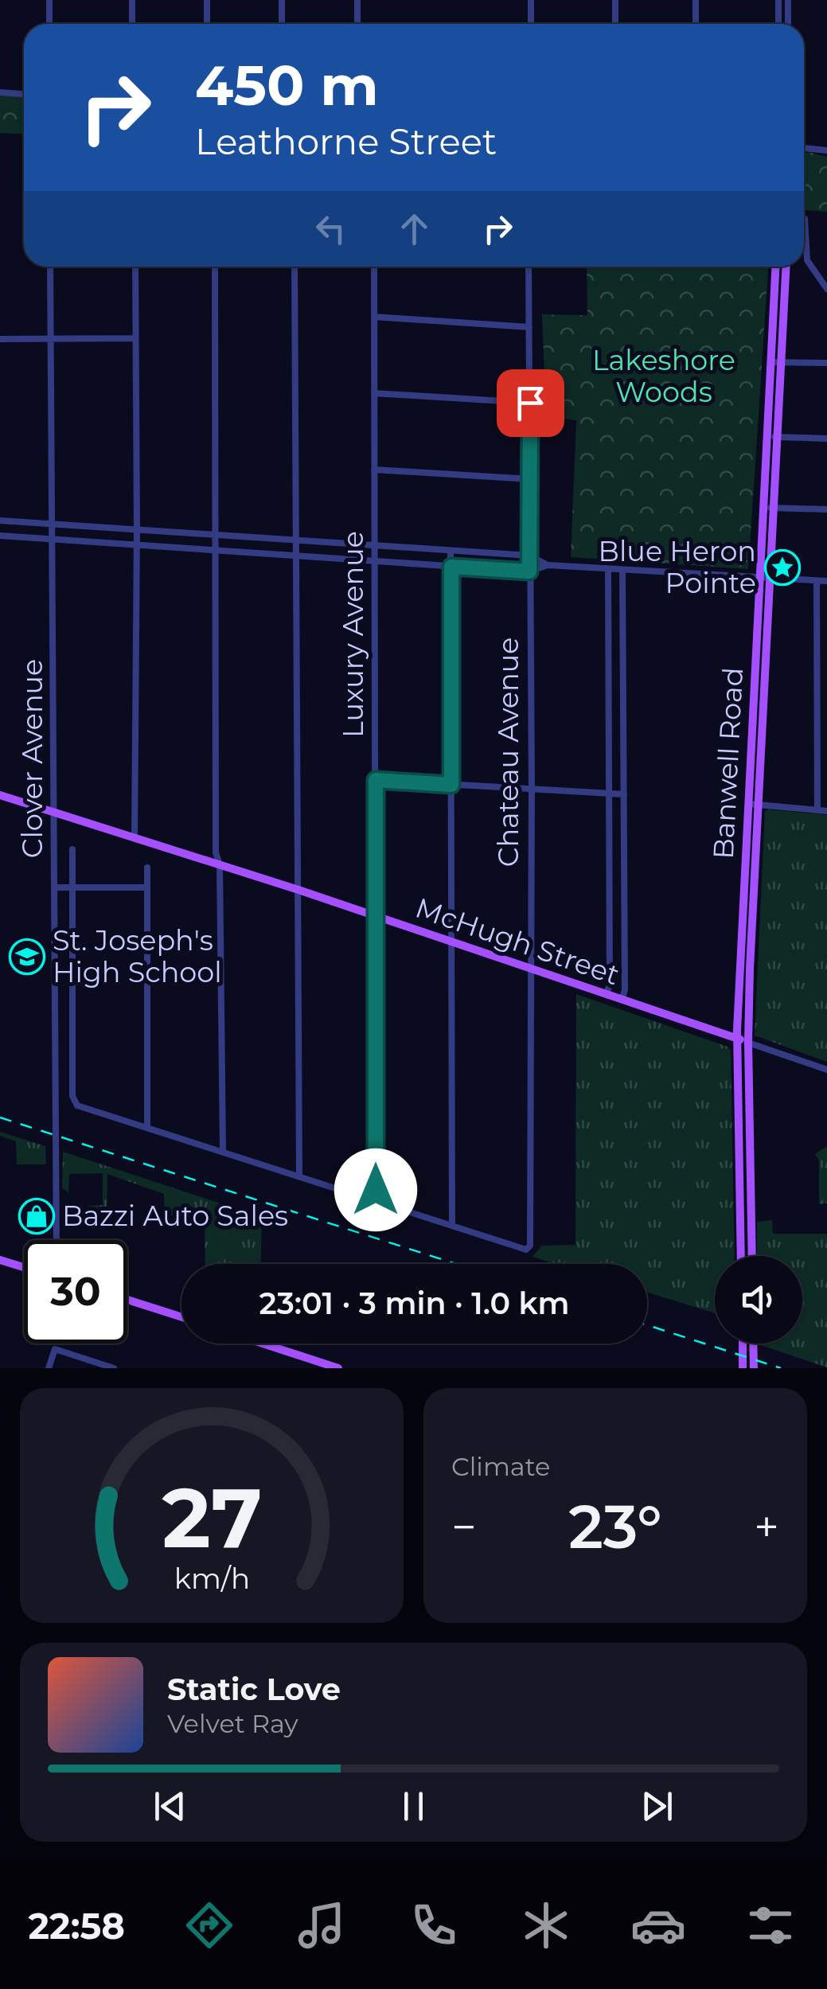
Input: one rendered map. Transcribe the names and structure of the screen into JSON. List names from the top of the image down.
{
  "streets": {
    "main road": ["Banwell Road", "McHugh Street"],
    "street": ["Luxury Avenue", "Chateau Avenue", "Clover Avenue"]
  },
  "crossings": [
    ["Luxury Avenue", "McHugh Street"],
    ["Chateau Avenue", "McHugh Street"],
    ["Clover Avenue", "McHugh Street"],
    ["Banwell Road", "McHugh Street"]
  ],
  "parks": ["Lakeshore Woods"],
  "places": {
    "place": ["Blue Heron Pointe"],
    "school or university": ["St. Joseph's High School"],
    "shop": ["Bazzi Auto Sales"]
  },
  "page": {
    "turn": ["450 m", "Leathorne Street"],
    "limit": "30",
    "trip": "23:01 · 3 min · 1.0 km",
    "tile": "Climate",
    "heat": ["−", "23°", "+"],
    "song": ["Static Love", "Velvet Ray"],
    "tabs": "22:58",
    "gauge": ["27", "km/h"]
  }
}
